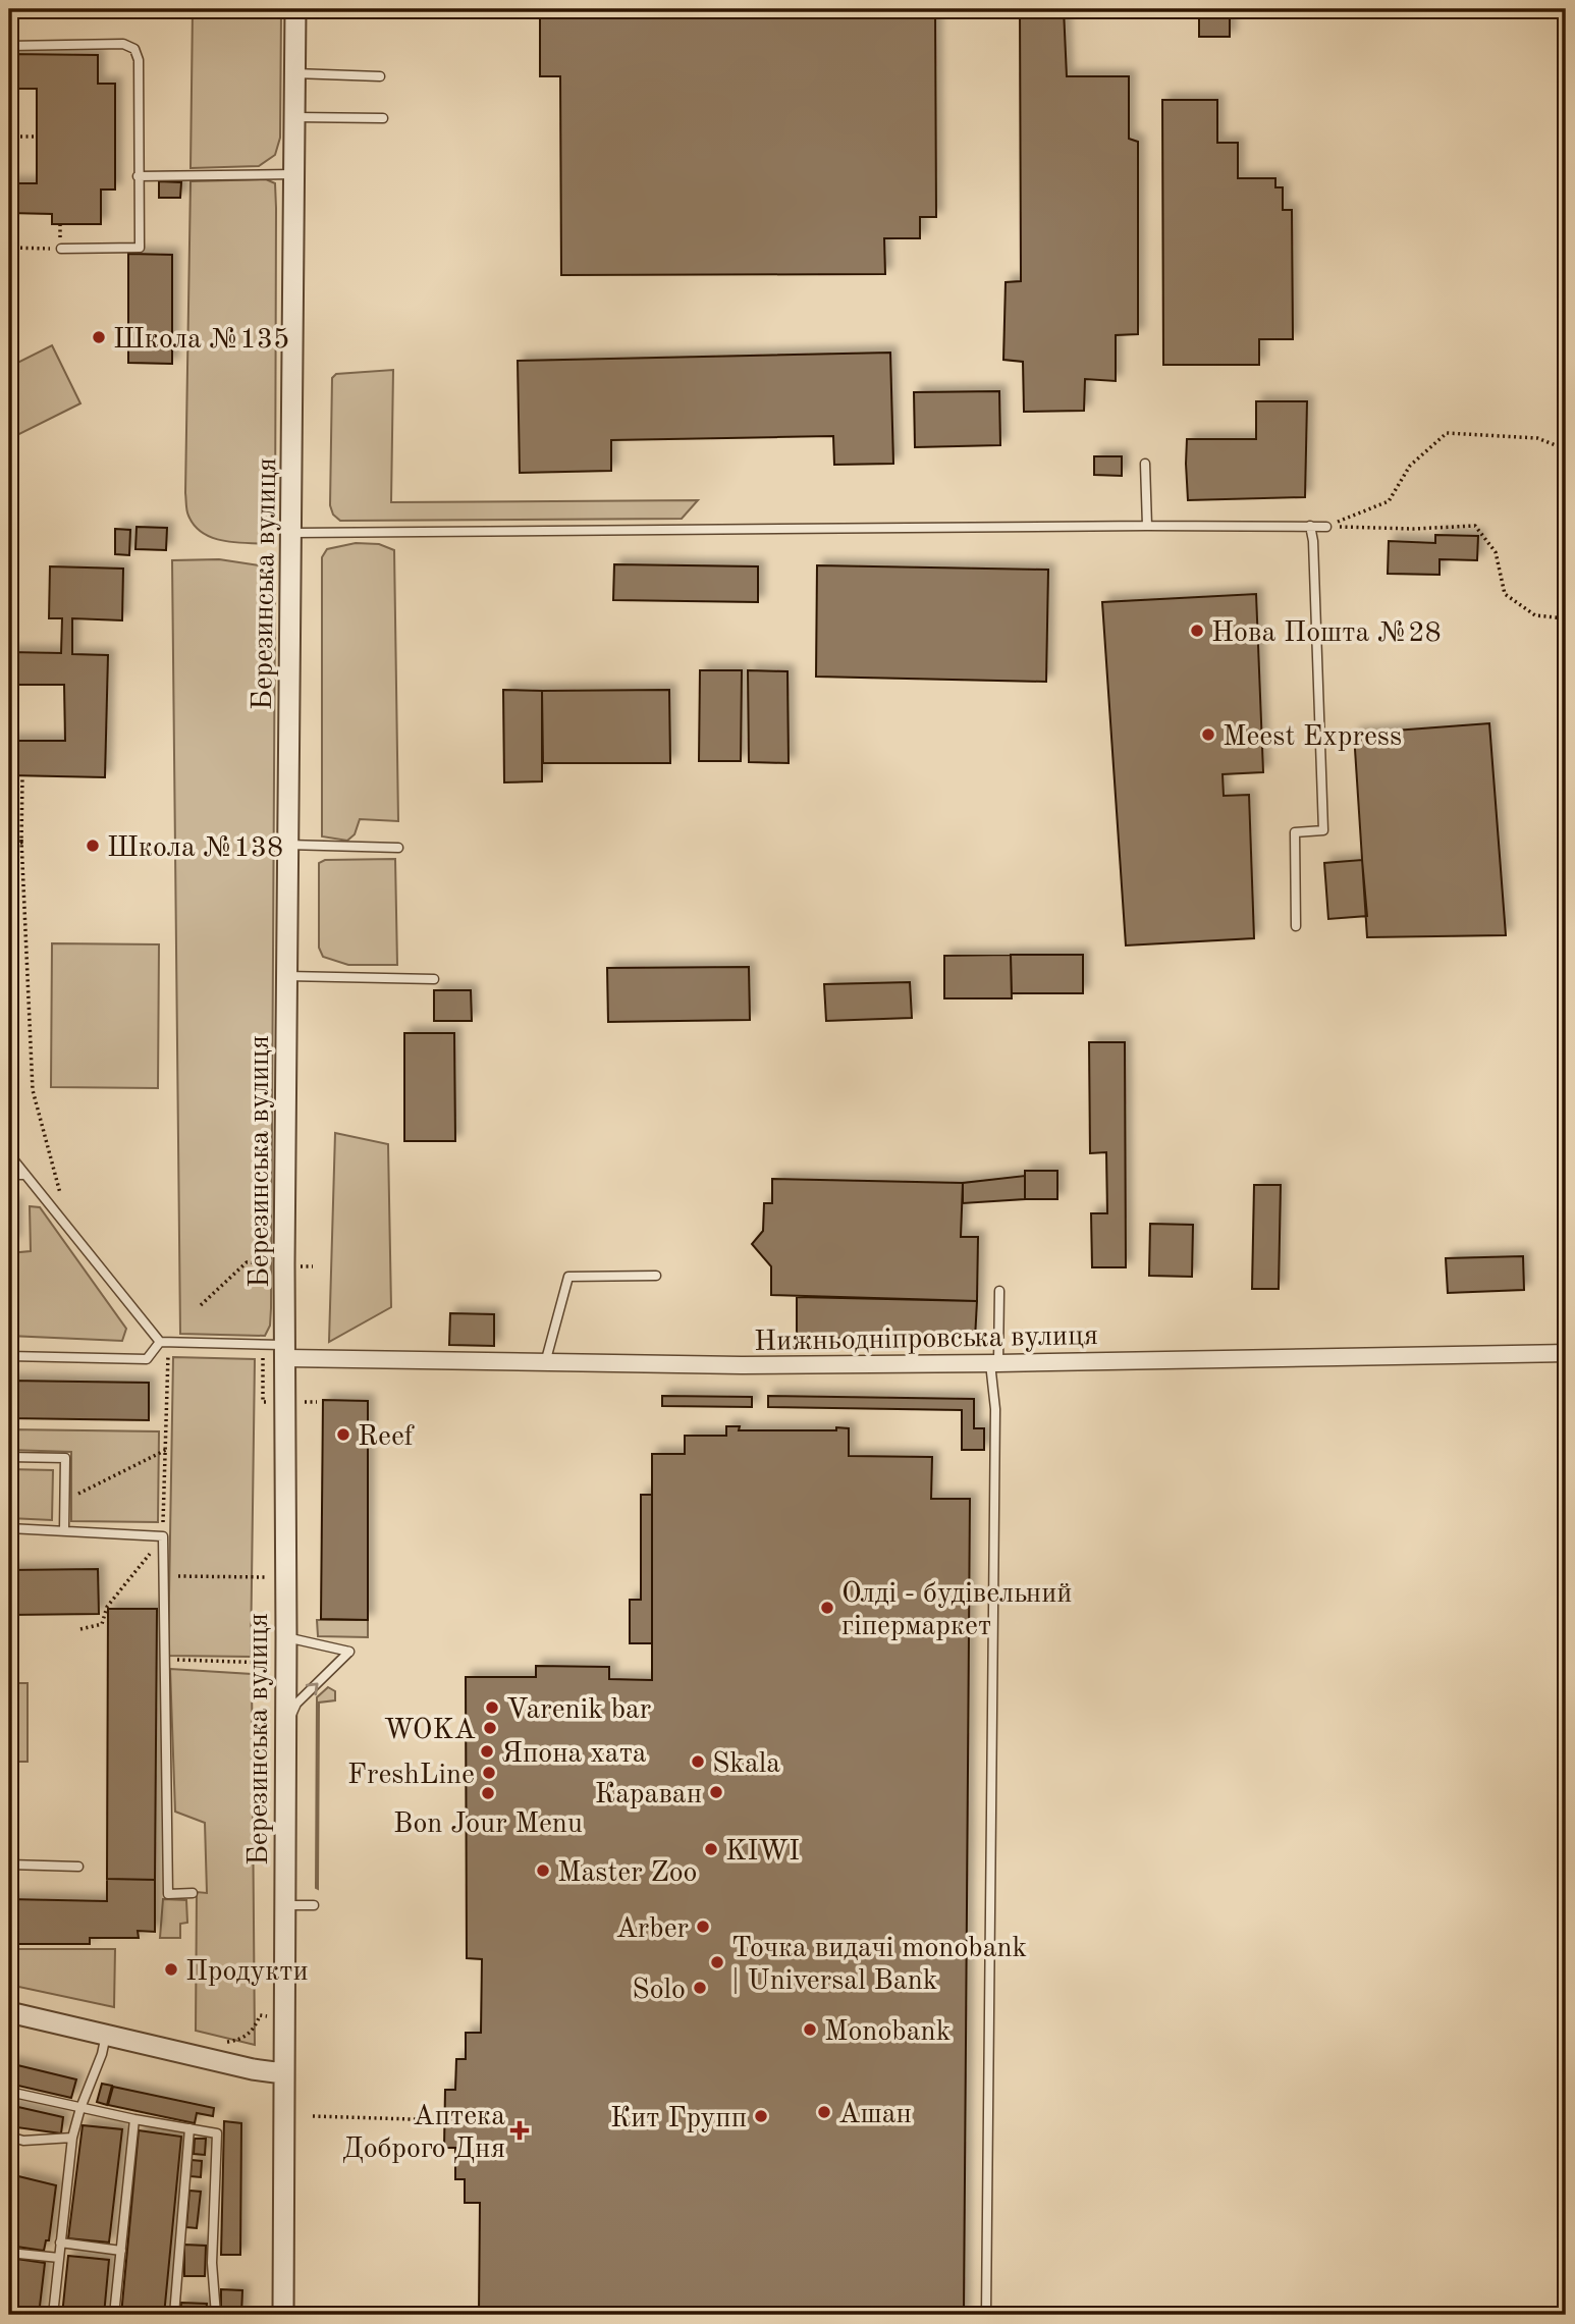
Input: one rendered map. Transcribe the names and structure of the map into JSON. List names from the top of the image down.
{
  "streets": {
    "street": ["Березинська вулиця", "Нижньодніпровська вулиця"]
  },
  "crossings": [
    ["Березинська вулиця", "Нижньодніпровська вулиця"]
  ],
  "places": {
    "other": [
      "Школа №135",
      "Нова Пошта №28",
      "Meest Express",
      "Школа №138",
      "Reef",
      "Олді - будівельний гіпермаркет",
      "Varenik bar",
      "WOKA",
      "Япона хата",
      "Skala",
      "FreshLine",
      "Караван",
      "Bon Jour Menu",
      "KIWI",
      "Master Zoo",
      "Arber",
      "Точка видачі monobank | Universal Bank",
      "Продукти",
      "Solo",
      "Monobank",
      "Ашан",
      "Кит Групп"
    ],
    "health": ["Аптека Доброго Дня"]
  }
}
